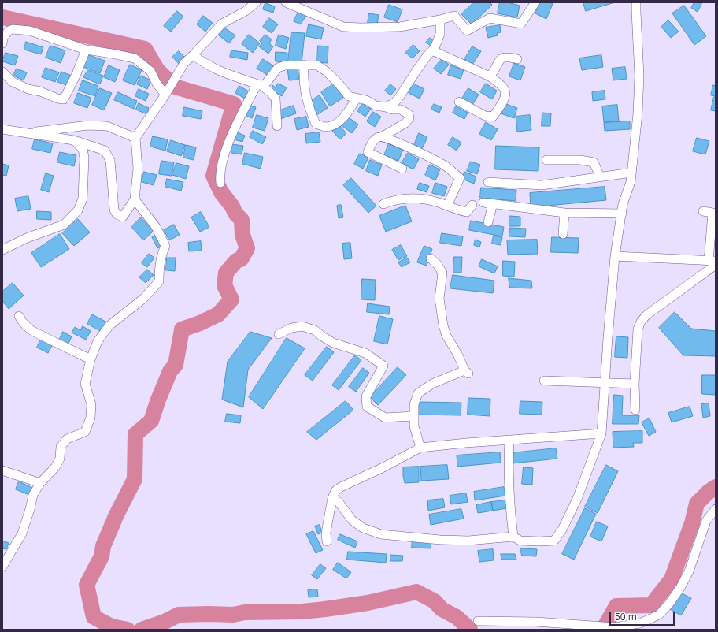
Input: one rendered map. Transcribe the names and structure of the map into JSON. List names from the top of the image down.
{
  "scale_bar": "50 m"
}
